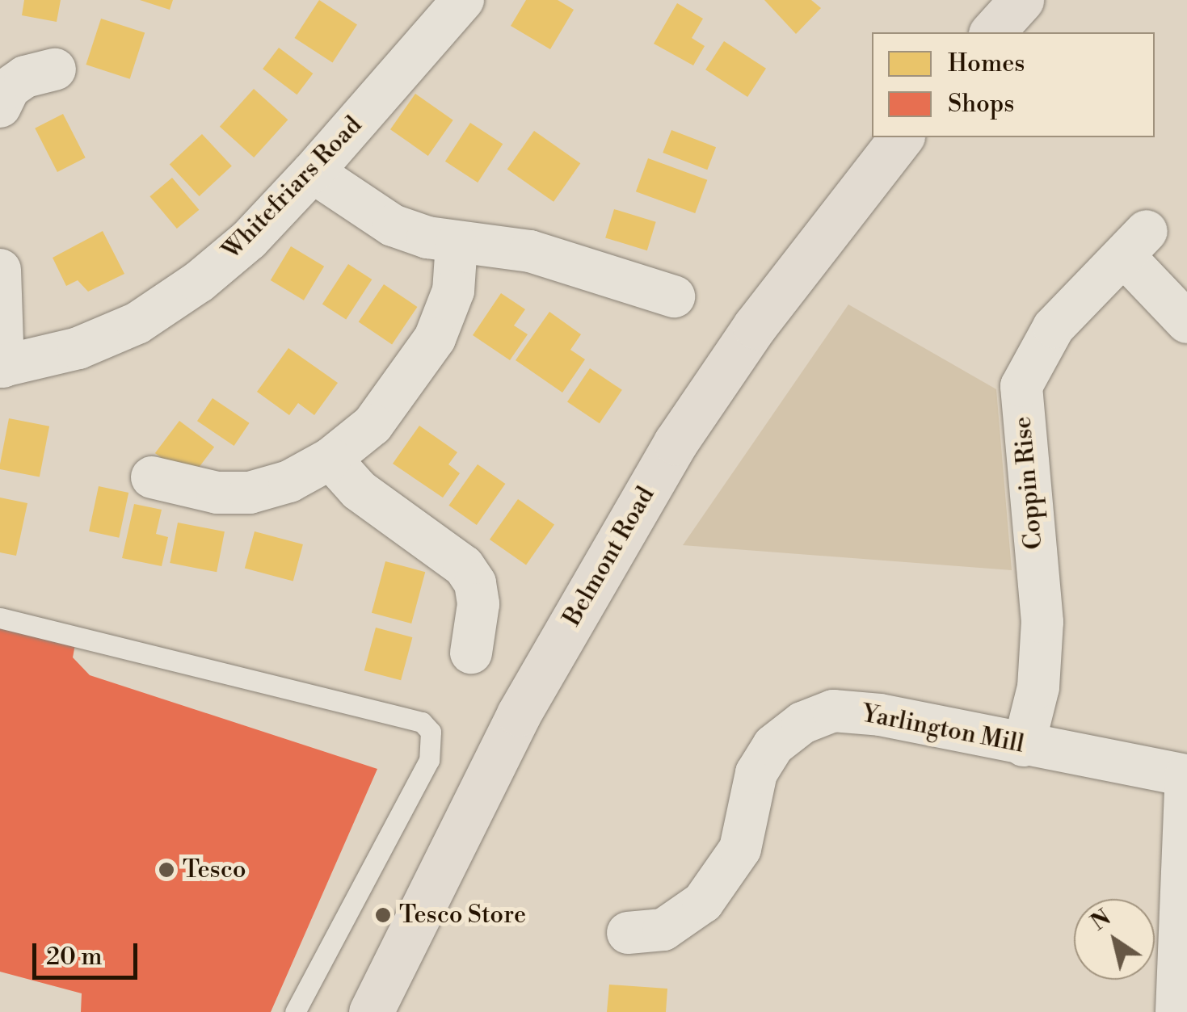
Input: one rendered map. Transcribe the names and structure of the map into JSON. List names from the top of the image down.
{
  "streets": {
    "highway": ["Belmont Road"],
    "street": ["Whitefriars Road", "Coppin Rise", "Yarlington Mill"]
  },
  "crossings": [
    ["Coppin Rise", "Yarlington Mill"]
  ],
  "places": ["Tesco", "Tesco Store"],
  "legend": ["Homes", "Shops"],
  "scale_bar": "20 m",
  "north": "top left"
}
